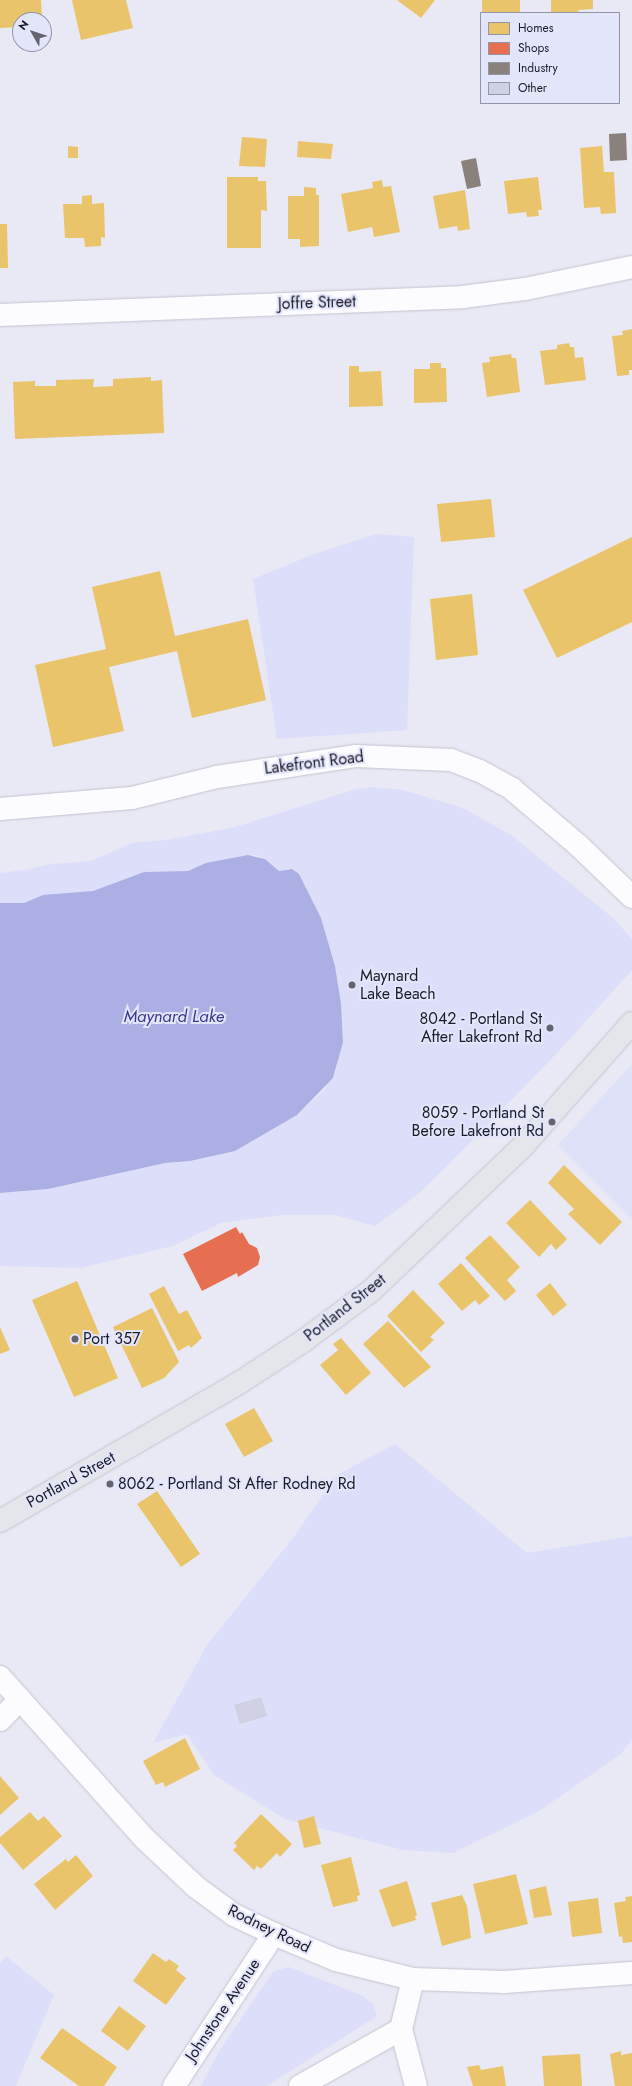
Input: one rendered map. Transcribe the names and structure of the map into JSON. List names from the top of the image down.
{
  "streets": {
    "main road": ["Portland Street"],
    "street": [
      "Joffre Street",
      "Lakefront Road",
      "Rodney Road",
      "Johnstone Avenue"
    ]
  },
  "crossings": [
    ["Rodney Road", "Johnstone Avenue"]
  ],
  "water": ["Maynard Lake"],
  "places": [
    "Maynard Lake Beach",
    "8042 - Portland St After Lakefront Rd",
    "8059 - Portland St Before Lakefront Rd",
    "Port 357",
    "8062 - Portland St After Rodney Rd"
  ],
  "legend": [
    "Homes",
    "Shops",
    "Industry",
    "Other"
  ],
  "north": "top left"
}
